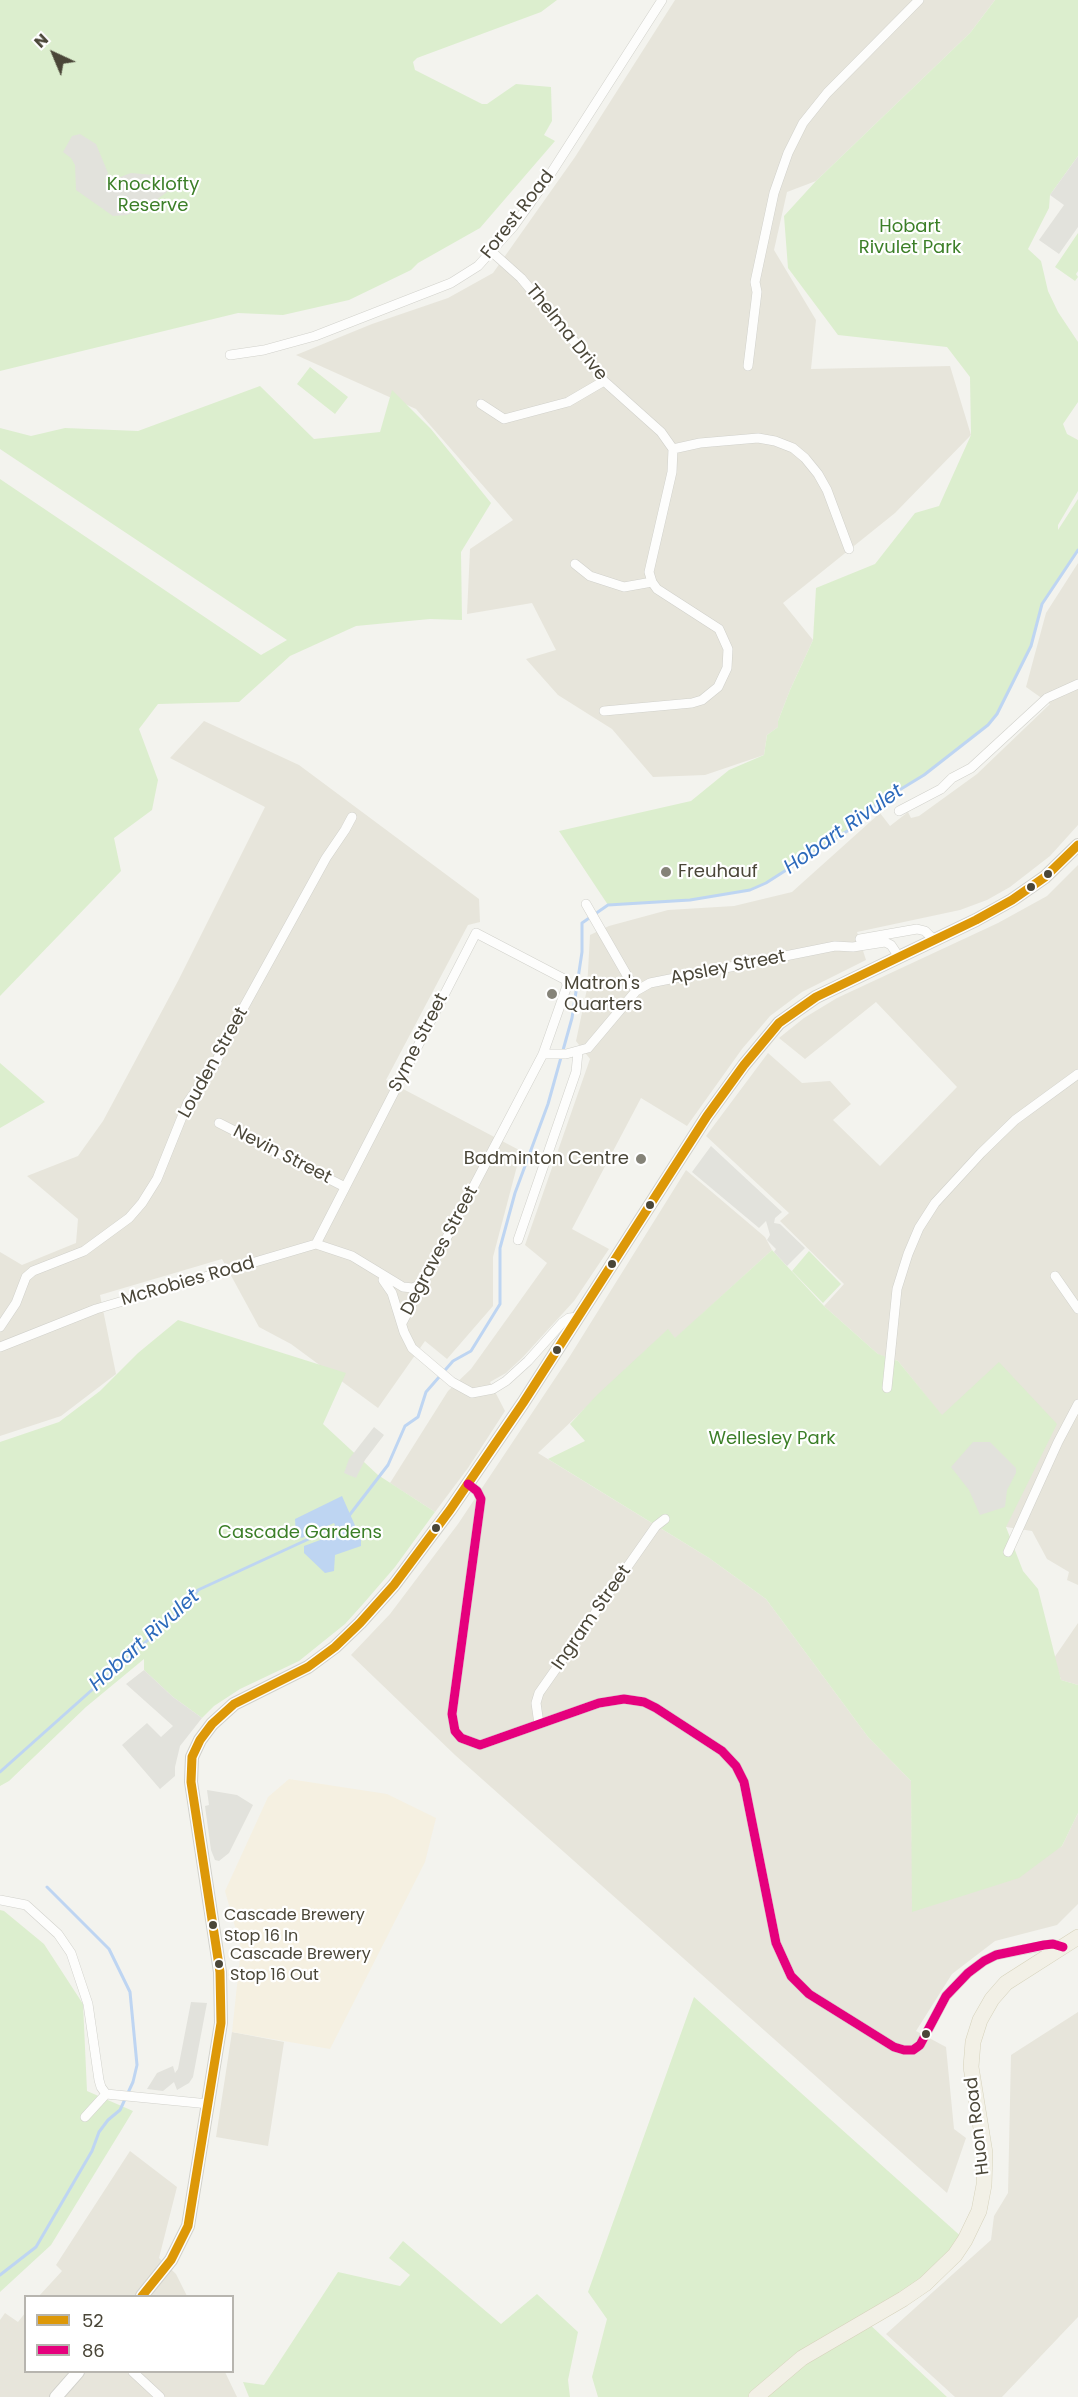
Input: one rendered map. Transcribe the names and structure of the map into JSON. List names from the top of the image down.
{
  "streets": {
    "main road": ["Huon Road"],
    "street": [
      "Forest Road",
      "Thelma Drive",
      "Apsley Street",
      "Syme Street",
      "Louden Street",
      "Nevin Street",
      "Degraves Street",
      "McRobies Road",
      "Ingram Street"
    ]
  },
  "crossings": [
    ["Forest Road", "Thelma Drive"],
    ["Syme Street", "Nevin Street"],
    ["Syme Street", "Degraves Street"],
    ["Syme Street", "McRobies Road"]
  ],
  "water": ["Hobart Rivulet"],
  "parks": [
    "Knocklofty Reserve",
    "Hobart Rivulet Park",
    "Wellesley Park",
    "Cascade Gardens"
  ],
  "places": [
    "Freuhauf",
    "Matron's Quarters",
    "Badminton Centre",
    "Cascade Brewery Stop 16 In",
    "Cascade Brewery Stop 16 Out"
  ],
  "lines": ["transit line 52", "transit line 86"],
  "legend": ["52", "86"],
  "north": "top left"
}
